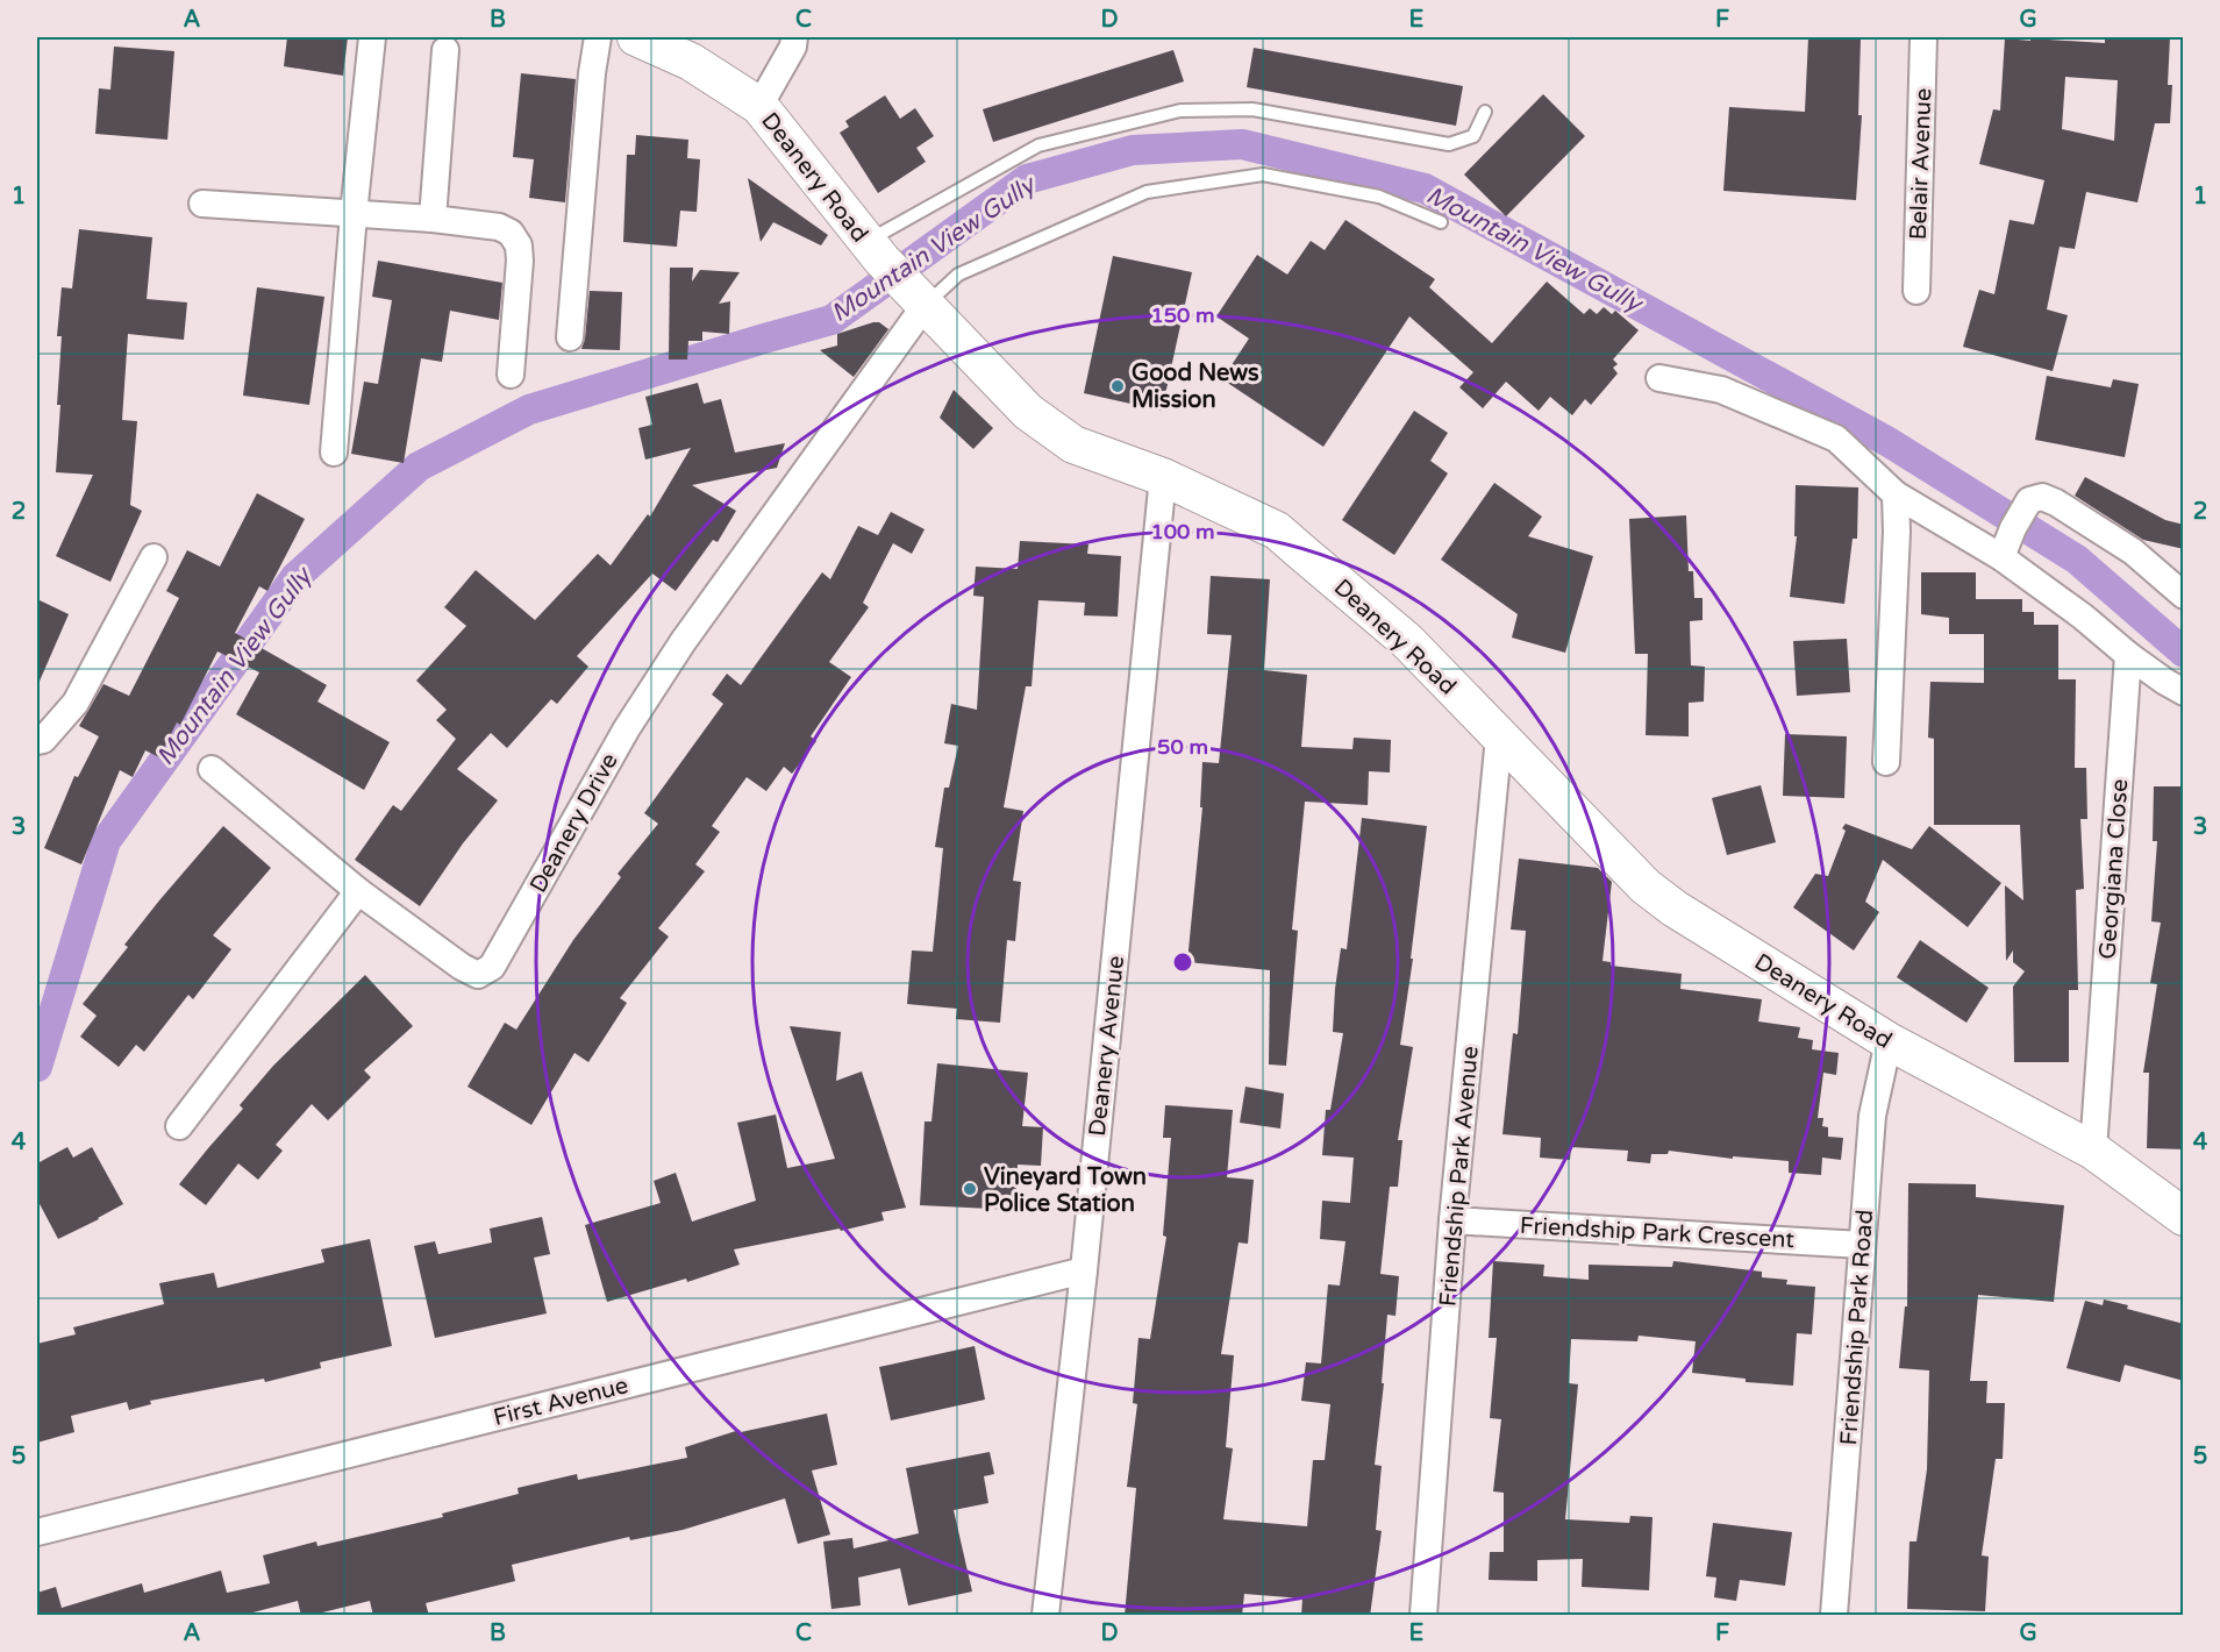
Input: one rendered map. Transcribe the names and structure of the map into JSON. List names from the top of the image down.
{
  "streets": {
    "street": [
      "Belair Avenue",
      "Deanery Road",
      "Deanery Drive",
      "Georgiana Close",
      "Deanery Avenue",
      "Friendship Park Avenue",
      "Friendship Park Crescent",
      "Friendship Park Road",
      "First Avenue"
    ]
  },
  "crossings": [
    ["Deanery Road", "Deanery Drive"],
    ["Deanery Road", "Georgiana Close"],
    ["Deanery Road", "Deanery Avenue"],
    ["Deanery Road", "Friendship Park Avenue"],
    ["Deanery Road", "Friendship Park Road"],
    ["Deanery Avenue", "First Avenue"],
    ["Friendship Park Avenue", "Friendship Park Crescent"],
    ["Friendship Park Crescent", "Friendship Park Road"]
  ],
  "water": ["Mountain View Gully"],
  "places": ["Good News Mission", "Vineyard Town Police Station"],
  "grid": {
    "columns": [
      "A",
      "B",
      "C",
      "D",
      "E",
      "F",
      "G"
    ],
    "rows": [
      "1",
      "2",
      "3",
      "4",
      "5"
    ]
  },
  "rings": ["150 m", "100 m", "50 m"]
}
